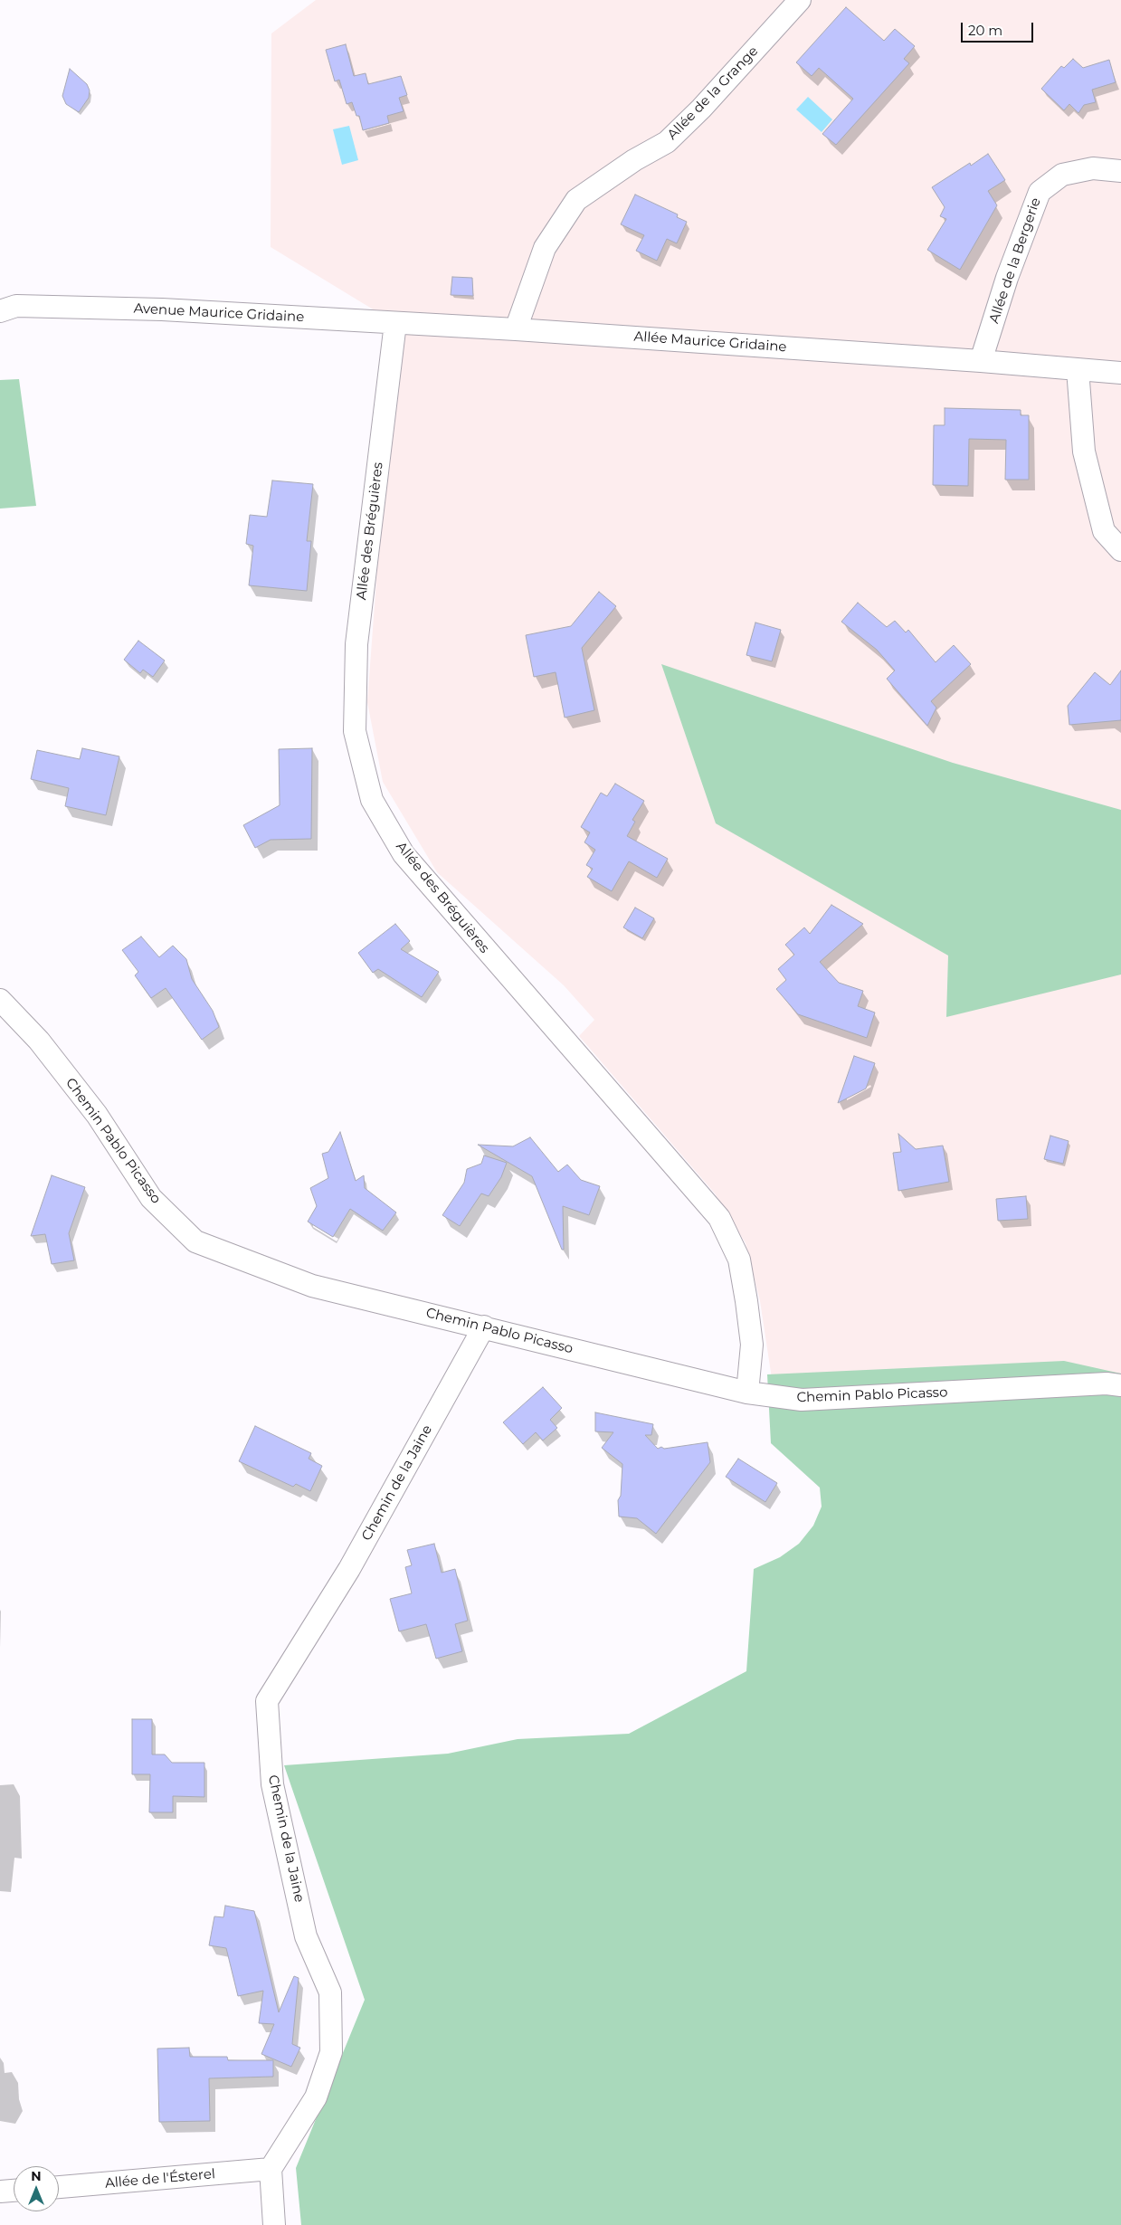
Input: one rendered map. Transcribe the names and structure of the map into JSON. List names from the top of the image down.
{
  "streets": {
    "street": [
      "Allée de la Grange",
      "Allée de la Bergerie",
      "Avenue Maurice Gridaine",
      "Allée Maurice Gridaine",
      "Allée des Bréguières",
      "Chemin Pablo Picasso",
      "Chemin de la Jaine",
      "Allée de l'Ésterel"
    ]
  },
  "crossings": [
    ["Allée de la Grange", "Allée Maurice Gridaine"],
    ["Allée de la Bergerie", "Allée Maurice Gridaine"],
    ["Avenue Maurice Gridaine", "Allée Maurice Gridaine"],
    ["Avenue Maurice Gridaine", "Allée des Bréguières"],
    ["Allée des Bréguières", "Chemin Pablo Picasso"],
    ["Chemin Pablo Picasso", "Chemin de la Jaine"],
    ["Chemin de la Jaine", "Allée de l'Ésterel"]
  ],
  "scale_bar": "20 m",
  "north": "top"
}
